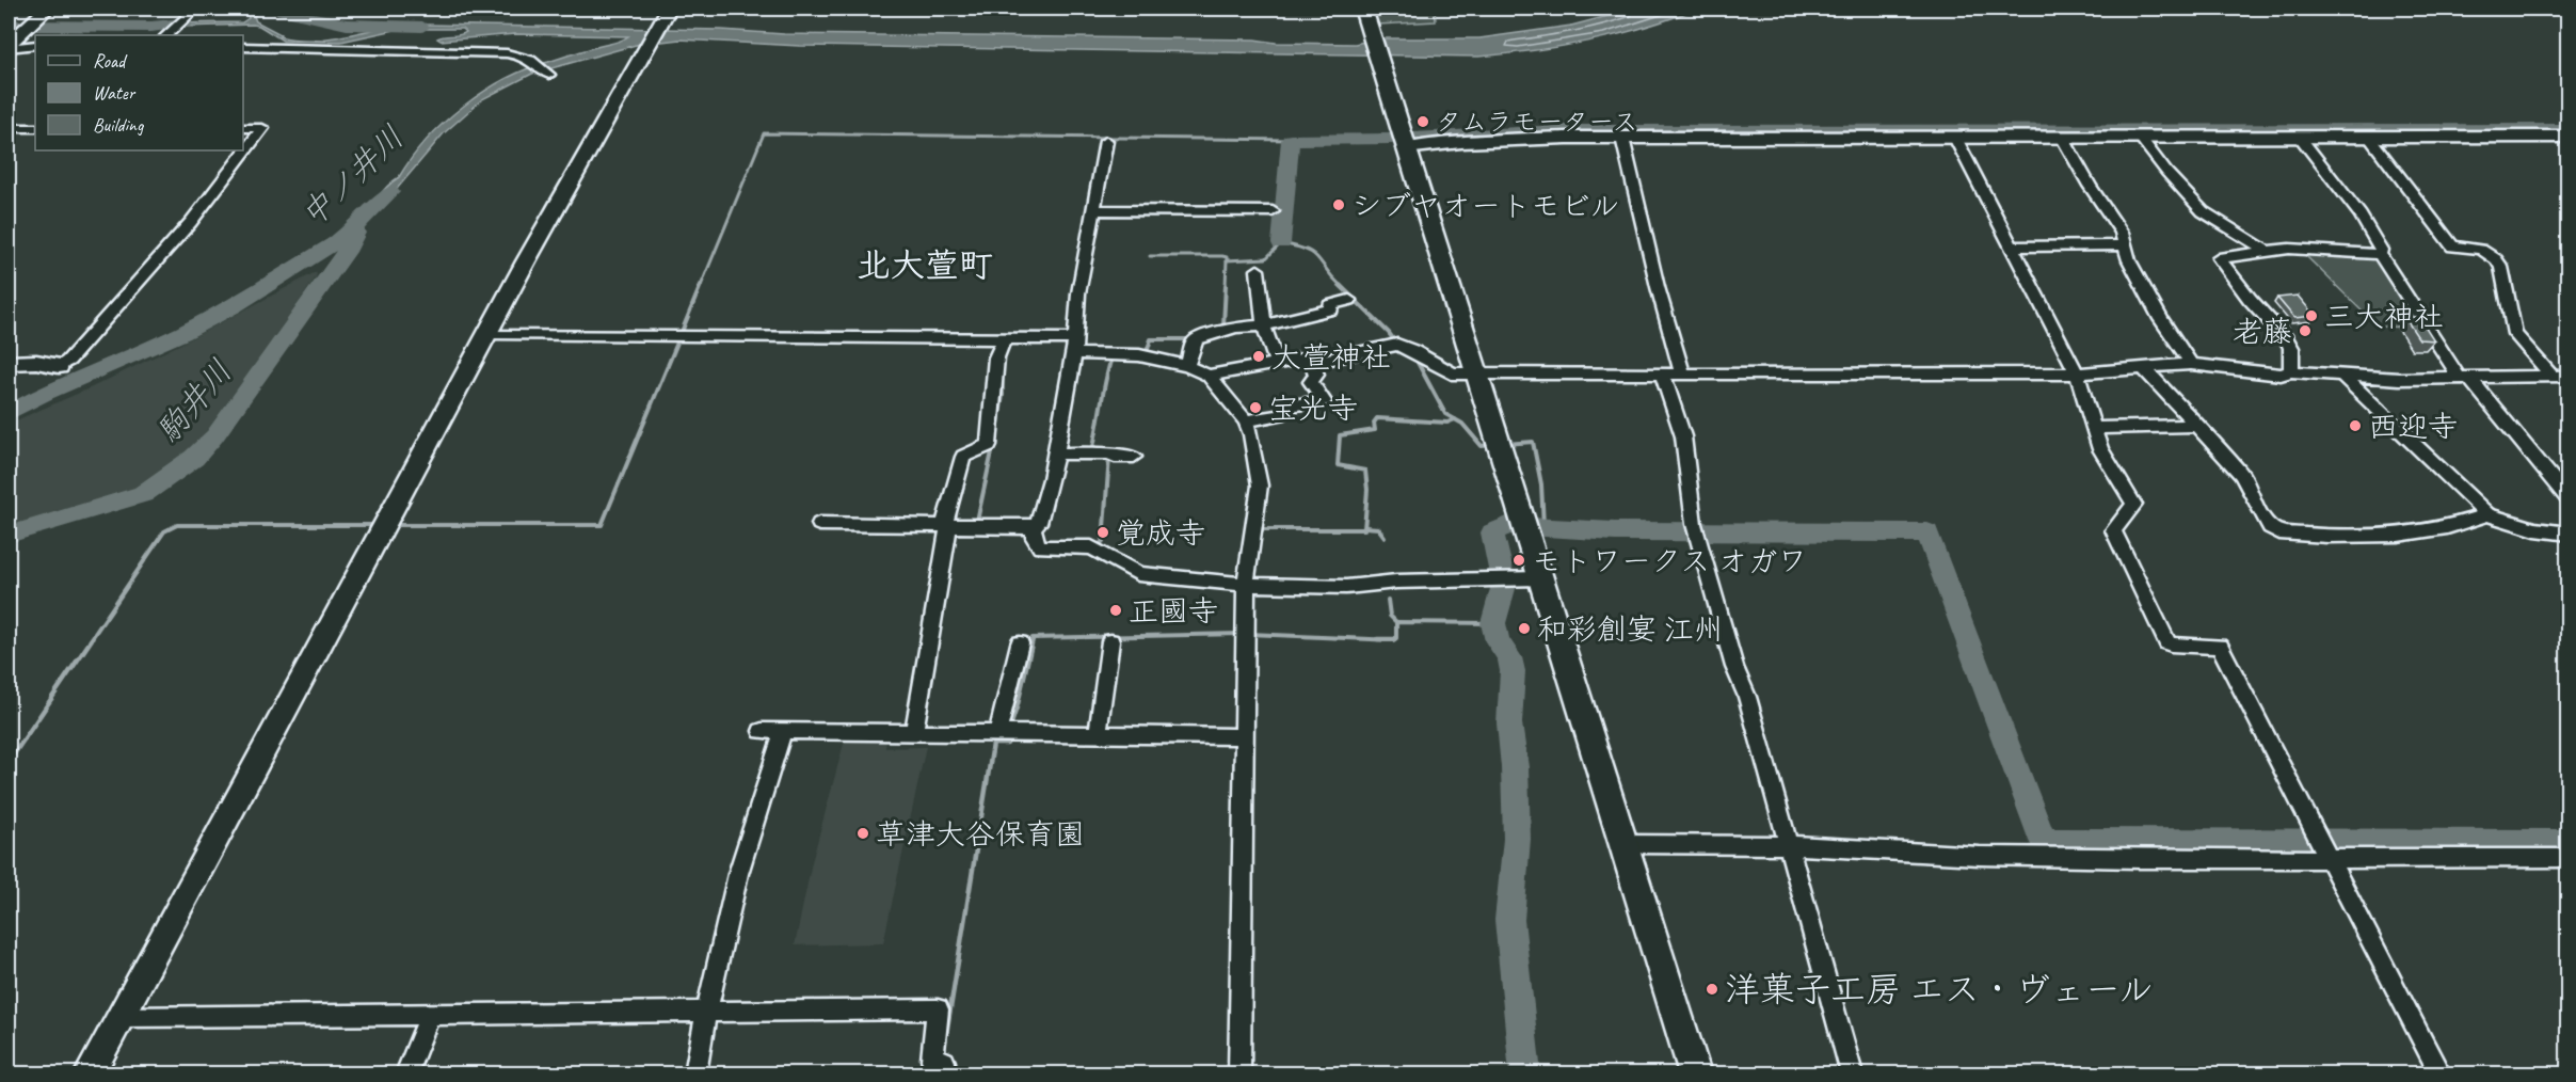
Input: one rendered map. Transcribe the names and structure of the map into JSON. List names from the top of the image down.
{
  "districts": ["北大萱町"],
  "water": ["中ノ井川", "駒井川"],
  "places": [
    "タムラモータース",
    "シブヤオートモビル",
    "三大神社",
    "老藤",
    "大萱神社",
    "宝光寺",
    "西迎寺",
    "覚成寺",
    "モトワークス オガワ",
    "正國寺",
    "和彩創宴 江州",
    "草津大谷保育園",
    "洋菓子工房 エス・ヴェール"
  ],
  "legend": ["Road", "Water", "Building"]
}
